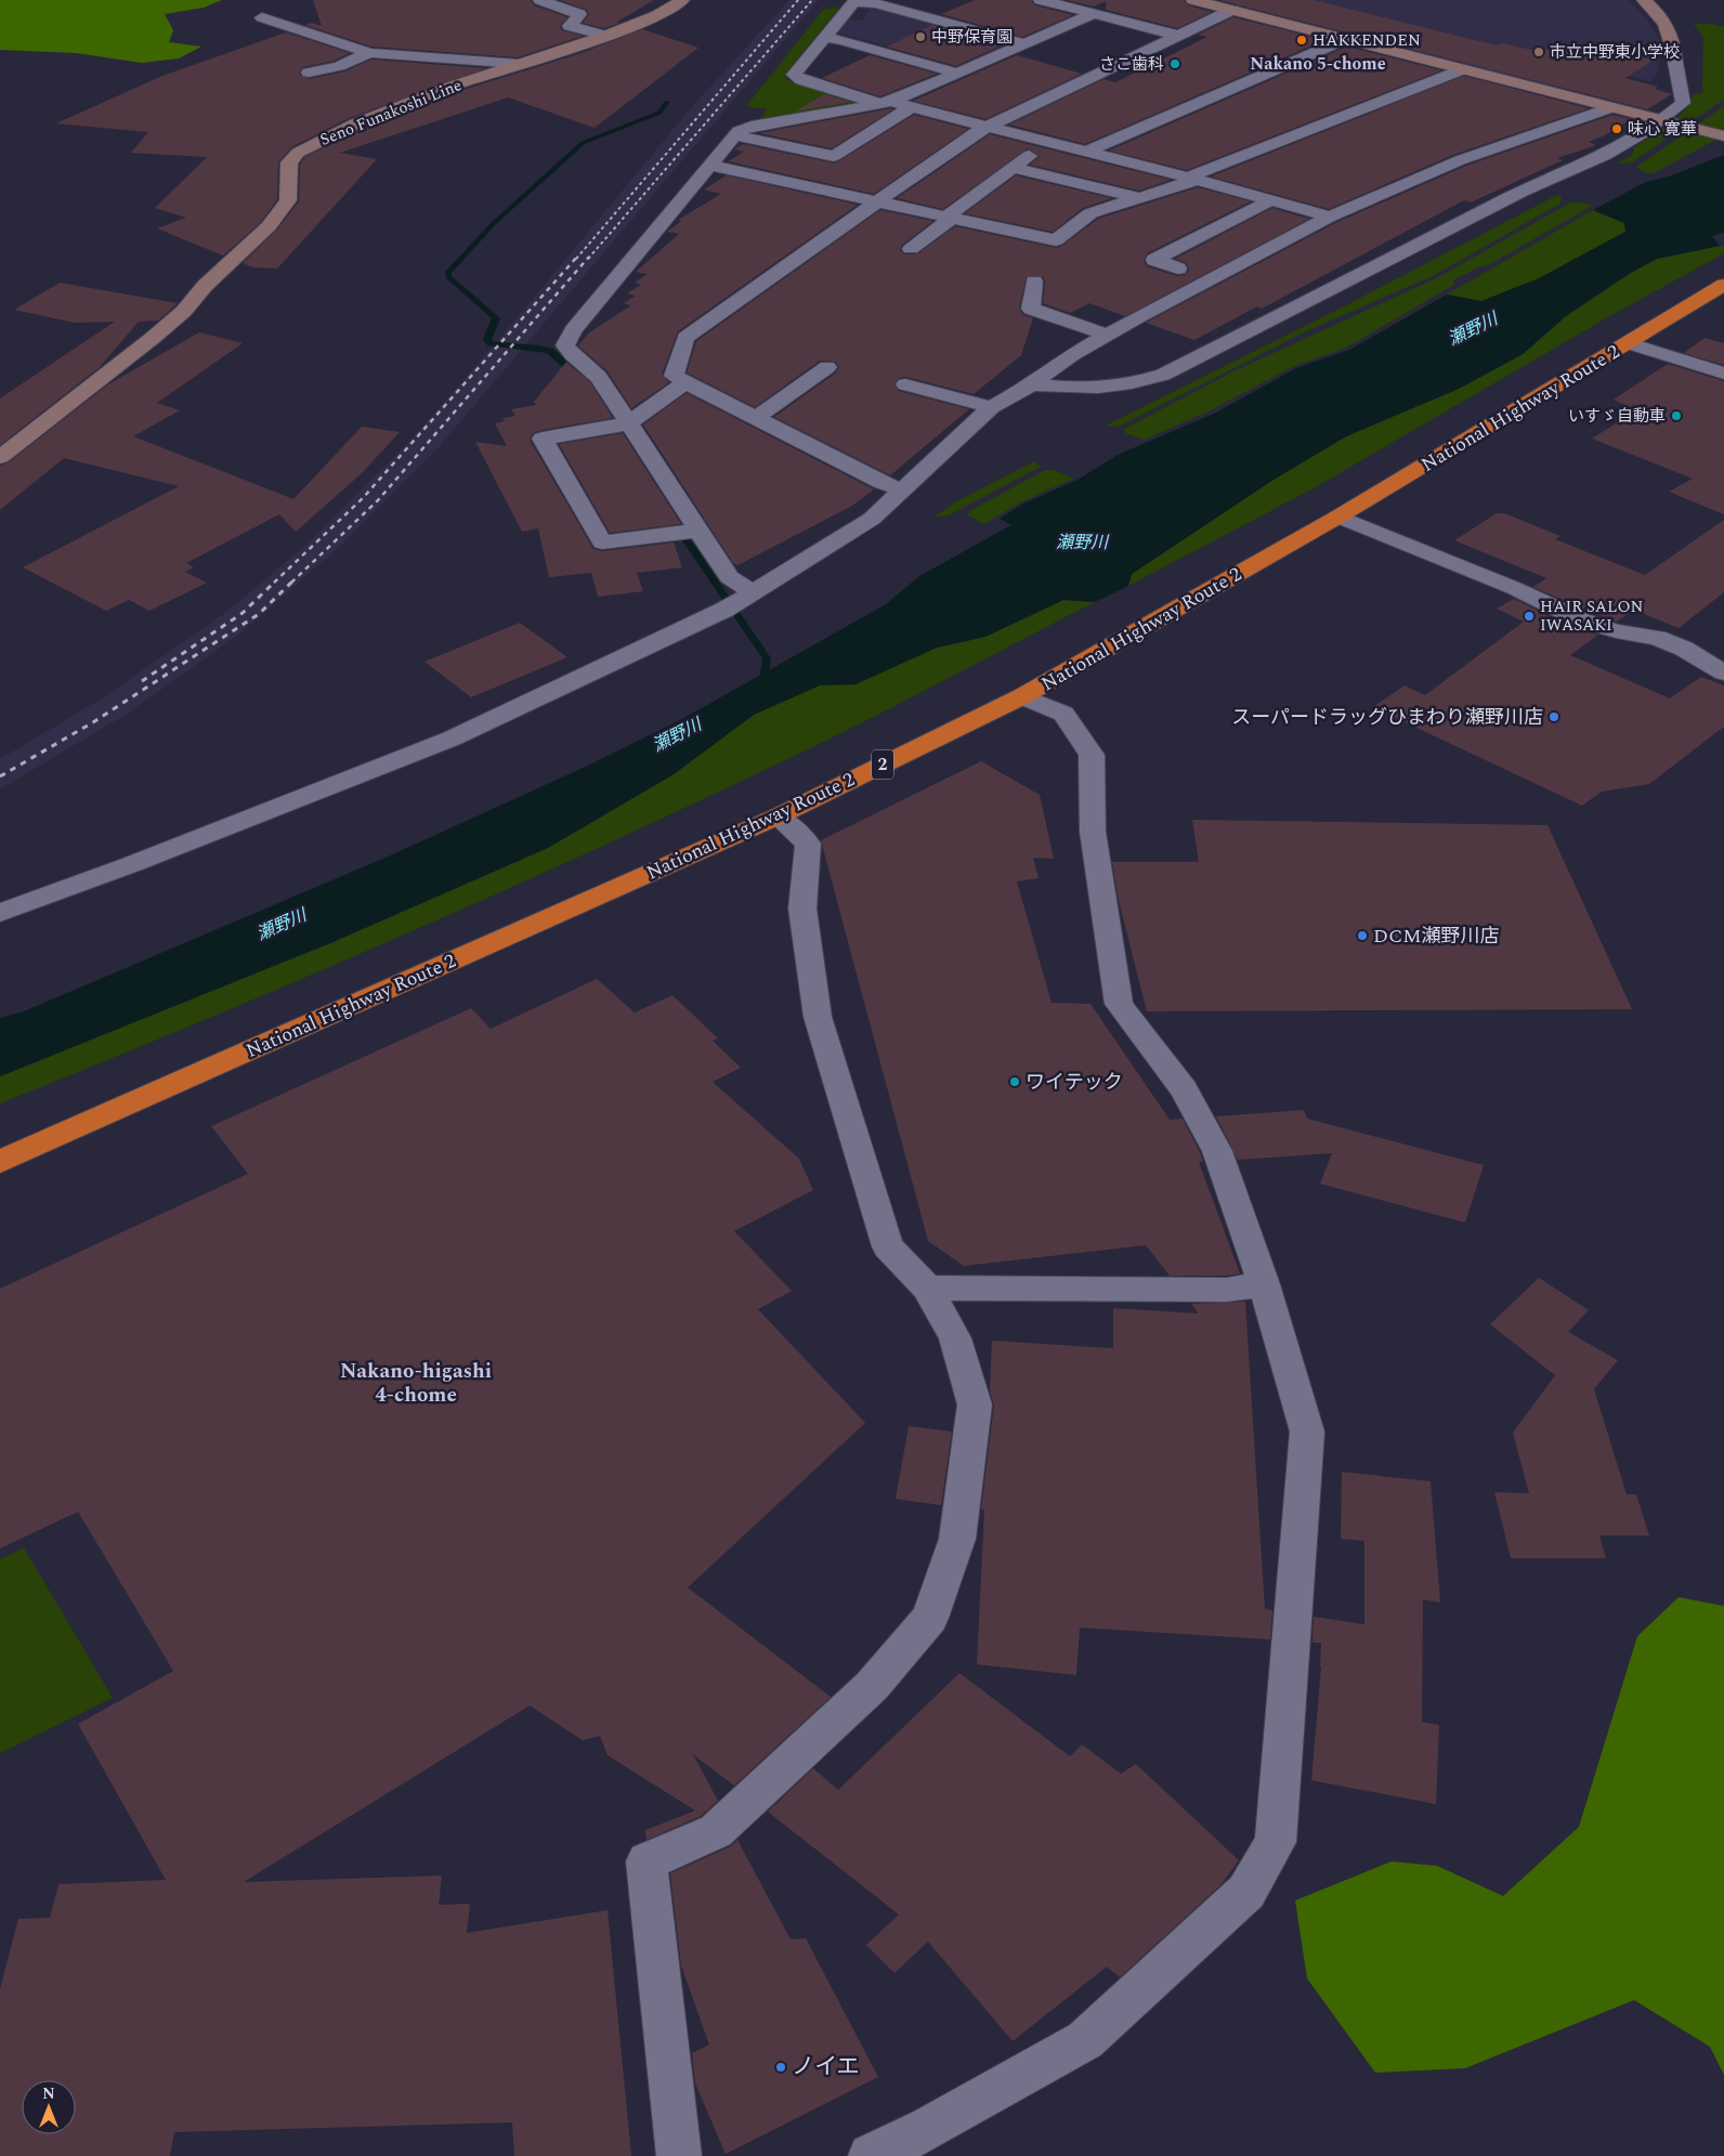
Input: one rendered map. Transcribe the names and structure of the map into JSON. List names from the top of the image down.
{
  "streets": {
    "highway": ["National Highway Route 2", "2"],
    "main road": ["Seno Funakoshi Line"]
  },
  "districts": ["Nakano 5-chome", "Nakano-higashi 4-chome"],
  "water": ["瀬野川"],
  "places": [
    "中野保育園",
    "HAKKENDEN",
    "市立中野東小学校",
    "さこ歯科",
    "味心 寛華",
    "いすゞ自動車",
    "HAIR SALON IWASAKI",
    "スーパードラッグひまわり瀬野川店",
    "DCM瀬野川店",
    "ワイテック",
    "ノイエ"
  ],
  "north": "top"
}
